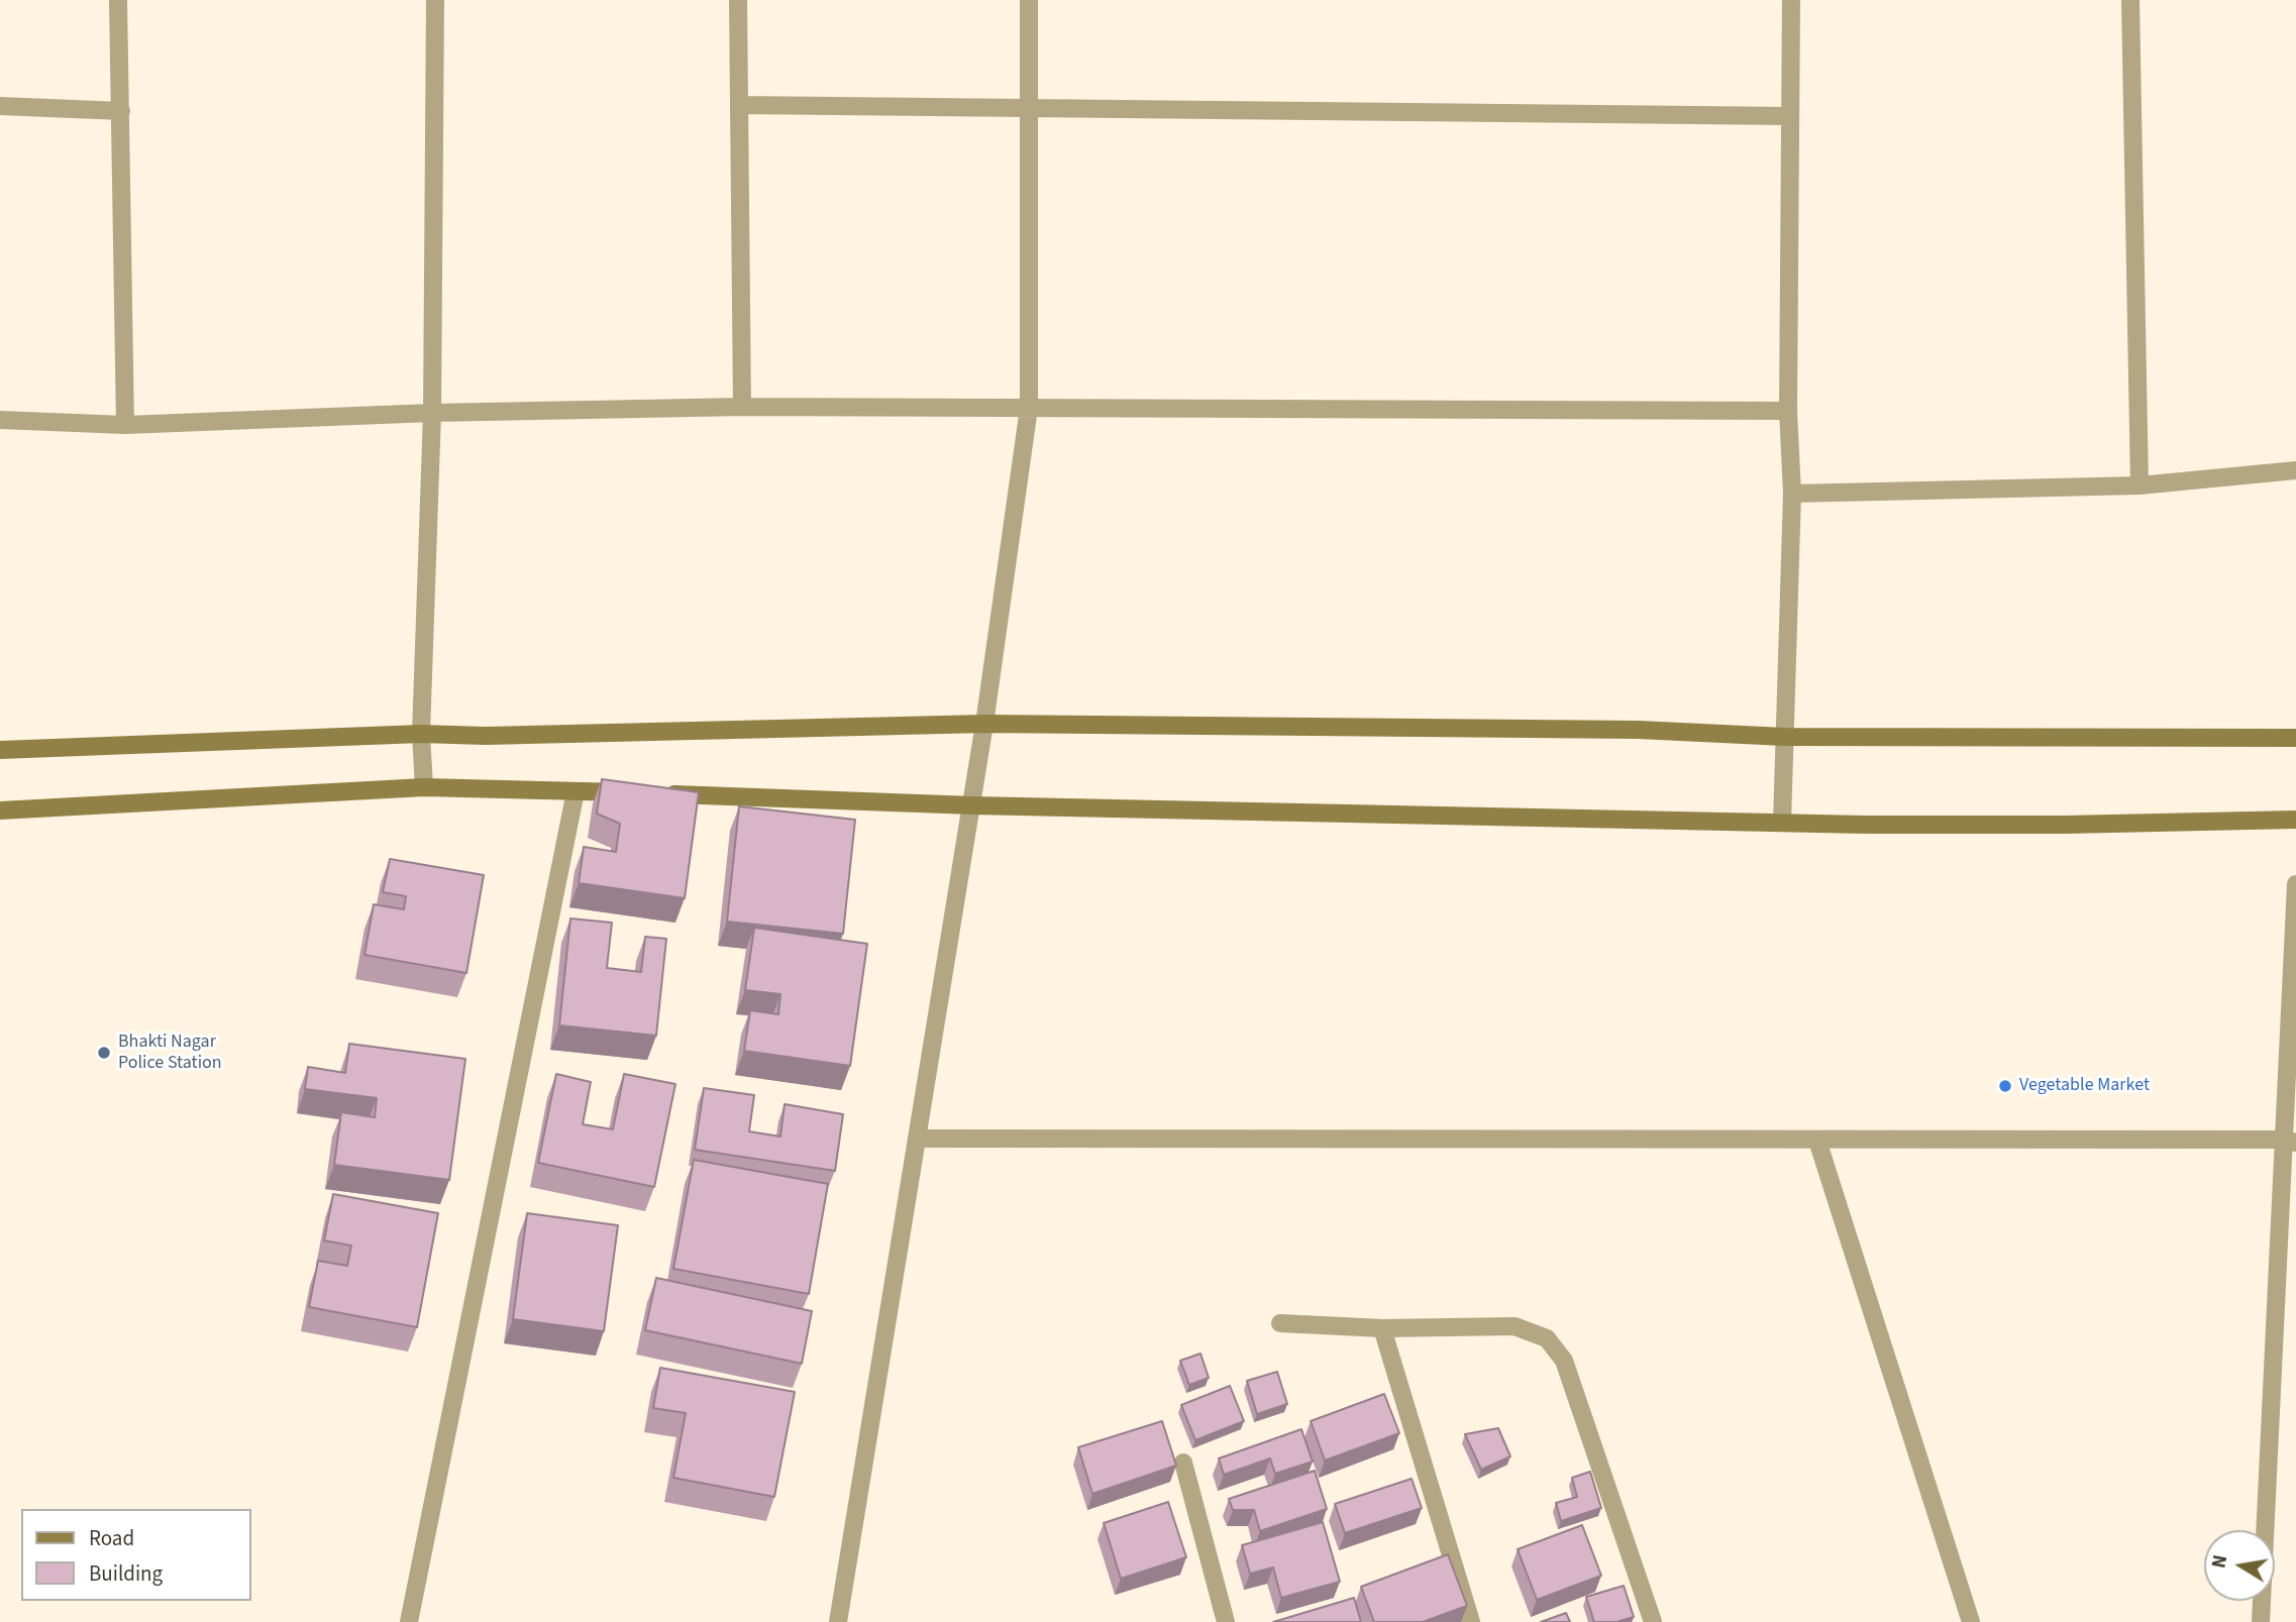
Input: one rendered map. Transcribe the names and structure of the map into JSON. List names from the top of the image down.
{
  "places": ["Bhakti Nagar Police Station", "Vegetable Market"],
  "legend": ["Road", "Building"],
  "north": "left"
}
